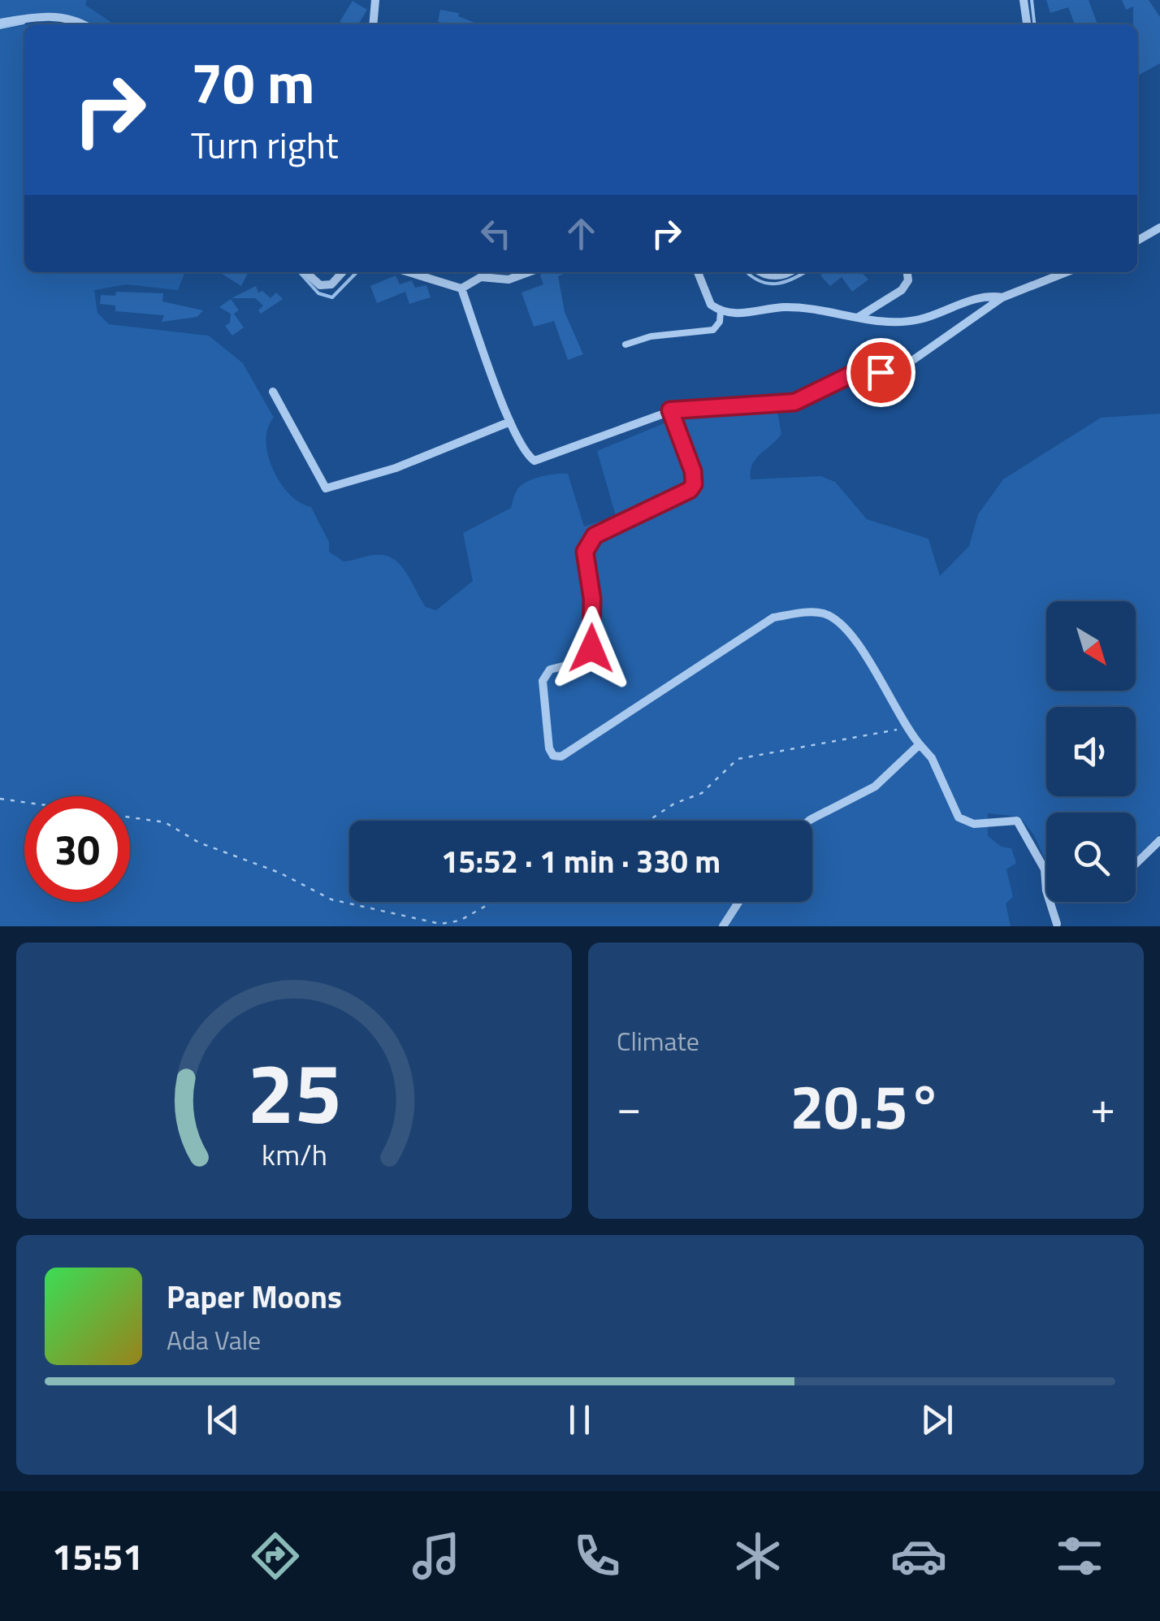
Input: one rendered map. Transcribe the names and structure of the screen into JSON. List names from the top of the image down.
{
  "north": "bottom right",
  "page": {
    "turn": ["70 m", "Turn right"],
    "limit": "30",
    "trip": "15:52 · 1 min · 330 m",
    "tile": "Climate",
    "heat": ["−", "20.5°", "+"],
    "song": ["Paper Moons", "Ada Vale"],
    "tabs": "15:51",
    "gauge": ["25", "km/h"]
  }
}
